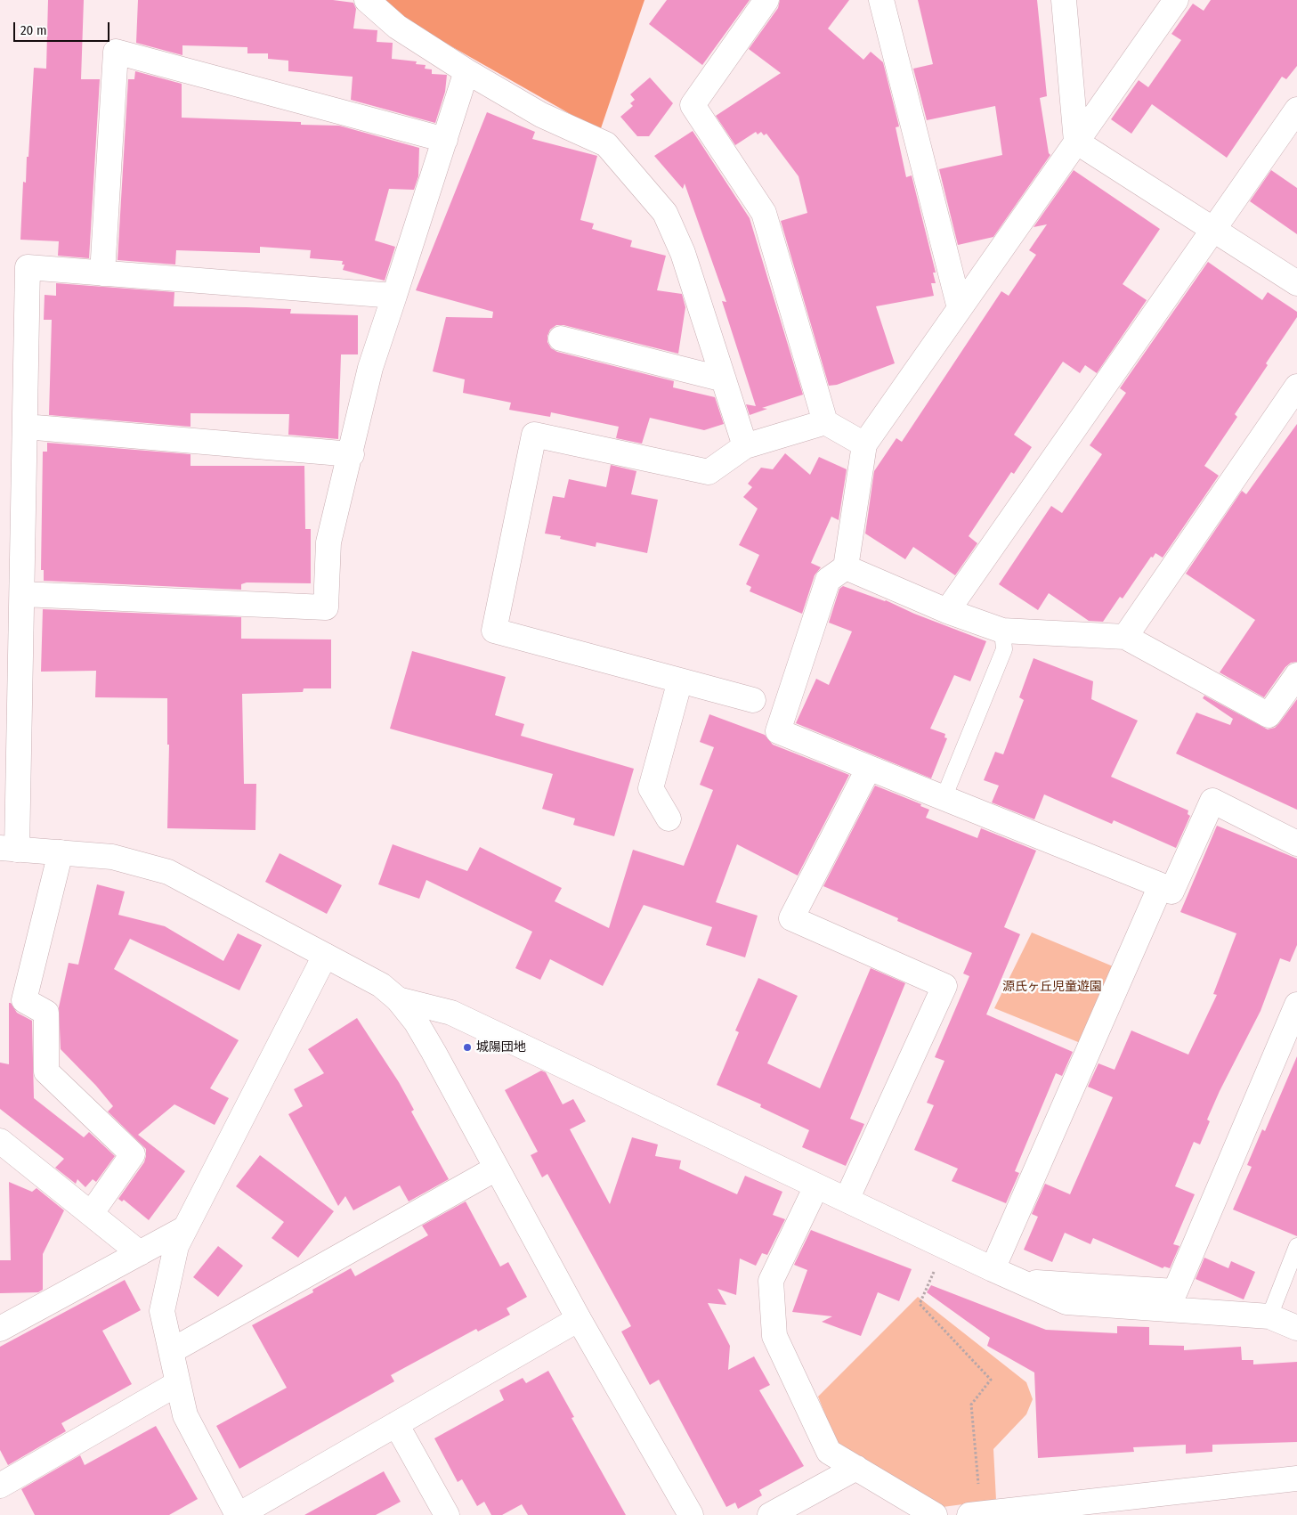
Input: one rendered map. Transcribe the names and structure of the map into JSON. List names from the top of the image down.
{
  "parks": ["源氏ヶ丘児童遊園"],
  "places": ["城陽団地"],
  "scale_bar": "20 m"
}
